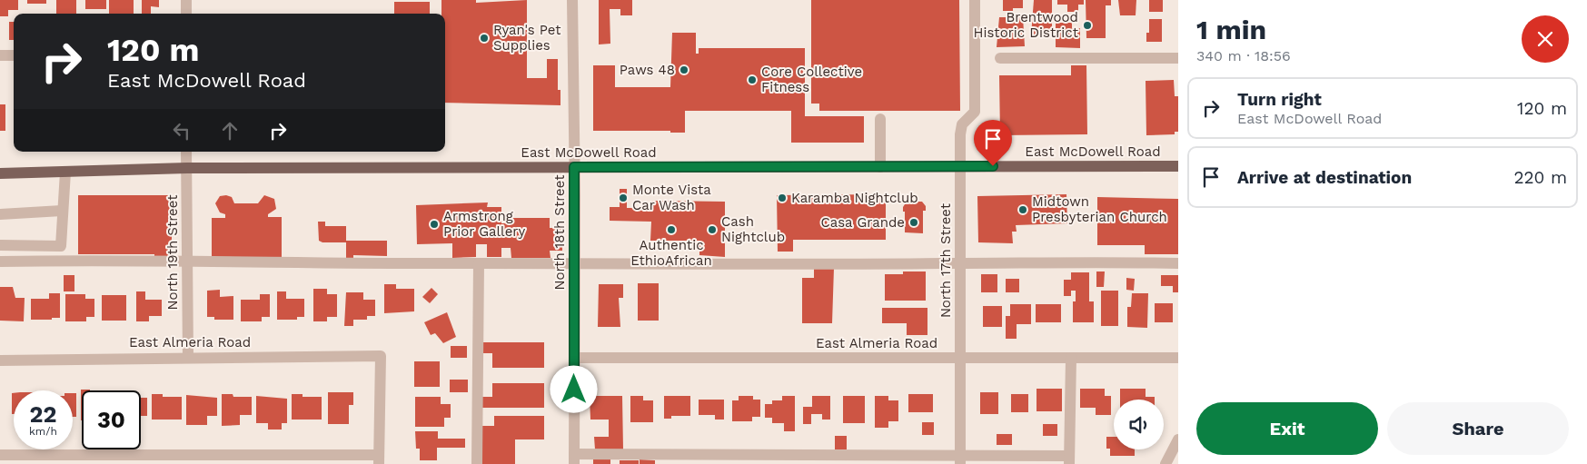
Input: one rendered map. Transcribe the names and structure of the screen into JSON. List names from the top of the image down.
{
  "streets": {
    "main road": ["East McDowell Road"],
    "street": [
      "North 18th Street",
      "North 19th Street",
      "North 17th Street",
      "East Almeria Road"
    ]
  },
  "crossings": [
    ["East McDowell Road", "North 18th Street"],
    ["East McDowell Road", "North 19th Street"],
    ["East McDowell Road", "North 17th Street"],
    ["North 18th Street", "East Almeria Road"],
    ["North 19th Street", "East Almeria Road"],
    ["North 17th Street", "East Almeria Road"]
  ],
  "places": [
    "Brentwood Historic District",
    "Ryan's Pet Supplies",
    "Paws 48",
    "Core Collective Fitness",
    "Monte Vista Car Wash",
    "Karamba Nightclub",
    "Midtown Presbyterian Church",
    "Casa Grande",
    "Armstrong Prior Gallery",
    "Authentic EthioAfrican",
    "Cash Nightclub"
  ],
  "page": {
    "heading": ["1 min", "340 m · 18:56"],
    "turn": ["120 m", "East McDowell Road"],
    "list": [
      {
        "name": "Turn right",
        "note": "East McDowell Road",
        "value": "120 m"
      },
      {
        "name": "Arrive at destination",
        "value": "220 m"
      }
    ],
    "speed": "22 km/h",
    "limit": "30",
    "buttons": ["Exit", "Share"]
  }
}
